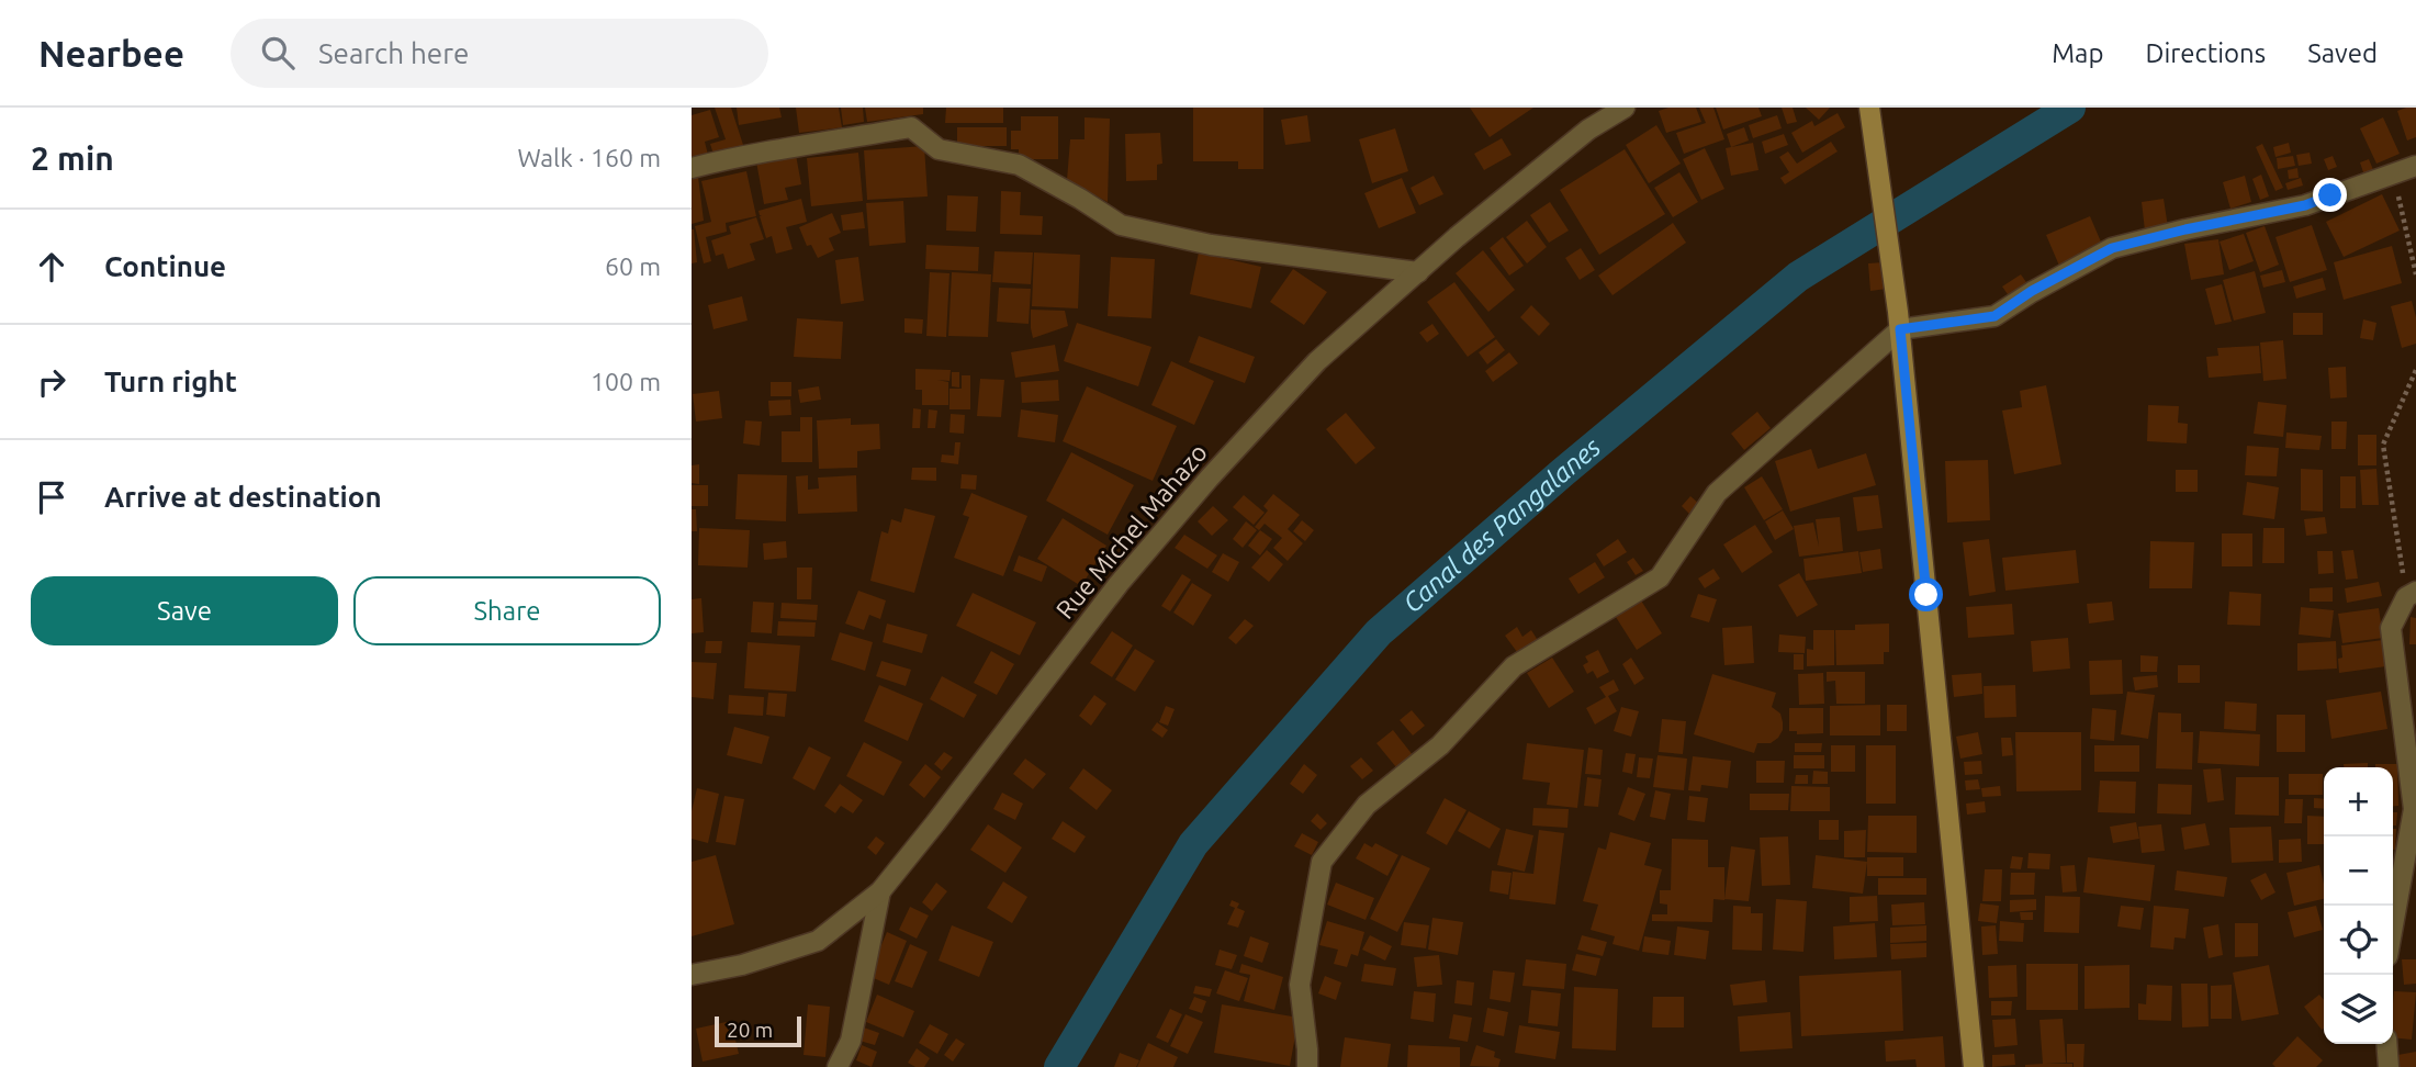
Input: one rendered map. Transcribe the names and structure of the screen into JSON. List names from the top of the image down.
{
  "streets": {
    "street": ["Rue Michel Mahazo"]
  },
  "water": ["Canal des Pangalanes"],
  "scale_bar": "20 m",
  "page": {
    "header": "Nearbee",
    "search": "Search here",
    "nav": ["Map", "Directions", "Saved"],
    "heading": ["2 min", "Walk · 160 m"],
    "list": [
      ["Continue", "60 m"],
      ["Turn right", "100 m"],
      "Arrive at destination"
    ],
    "buttons": ["Save", "Share"],
    "map_buttons": ["+", "−"],
    "scale": "20 m"
  }
}
